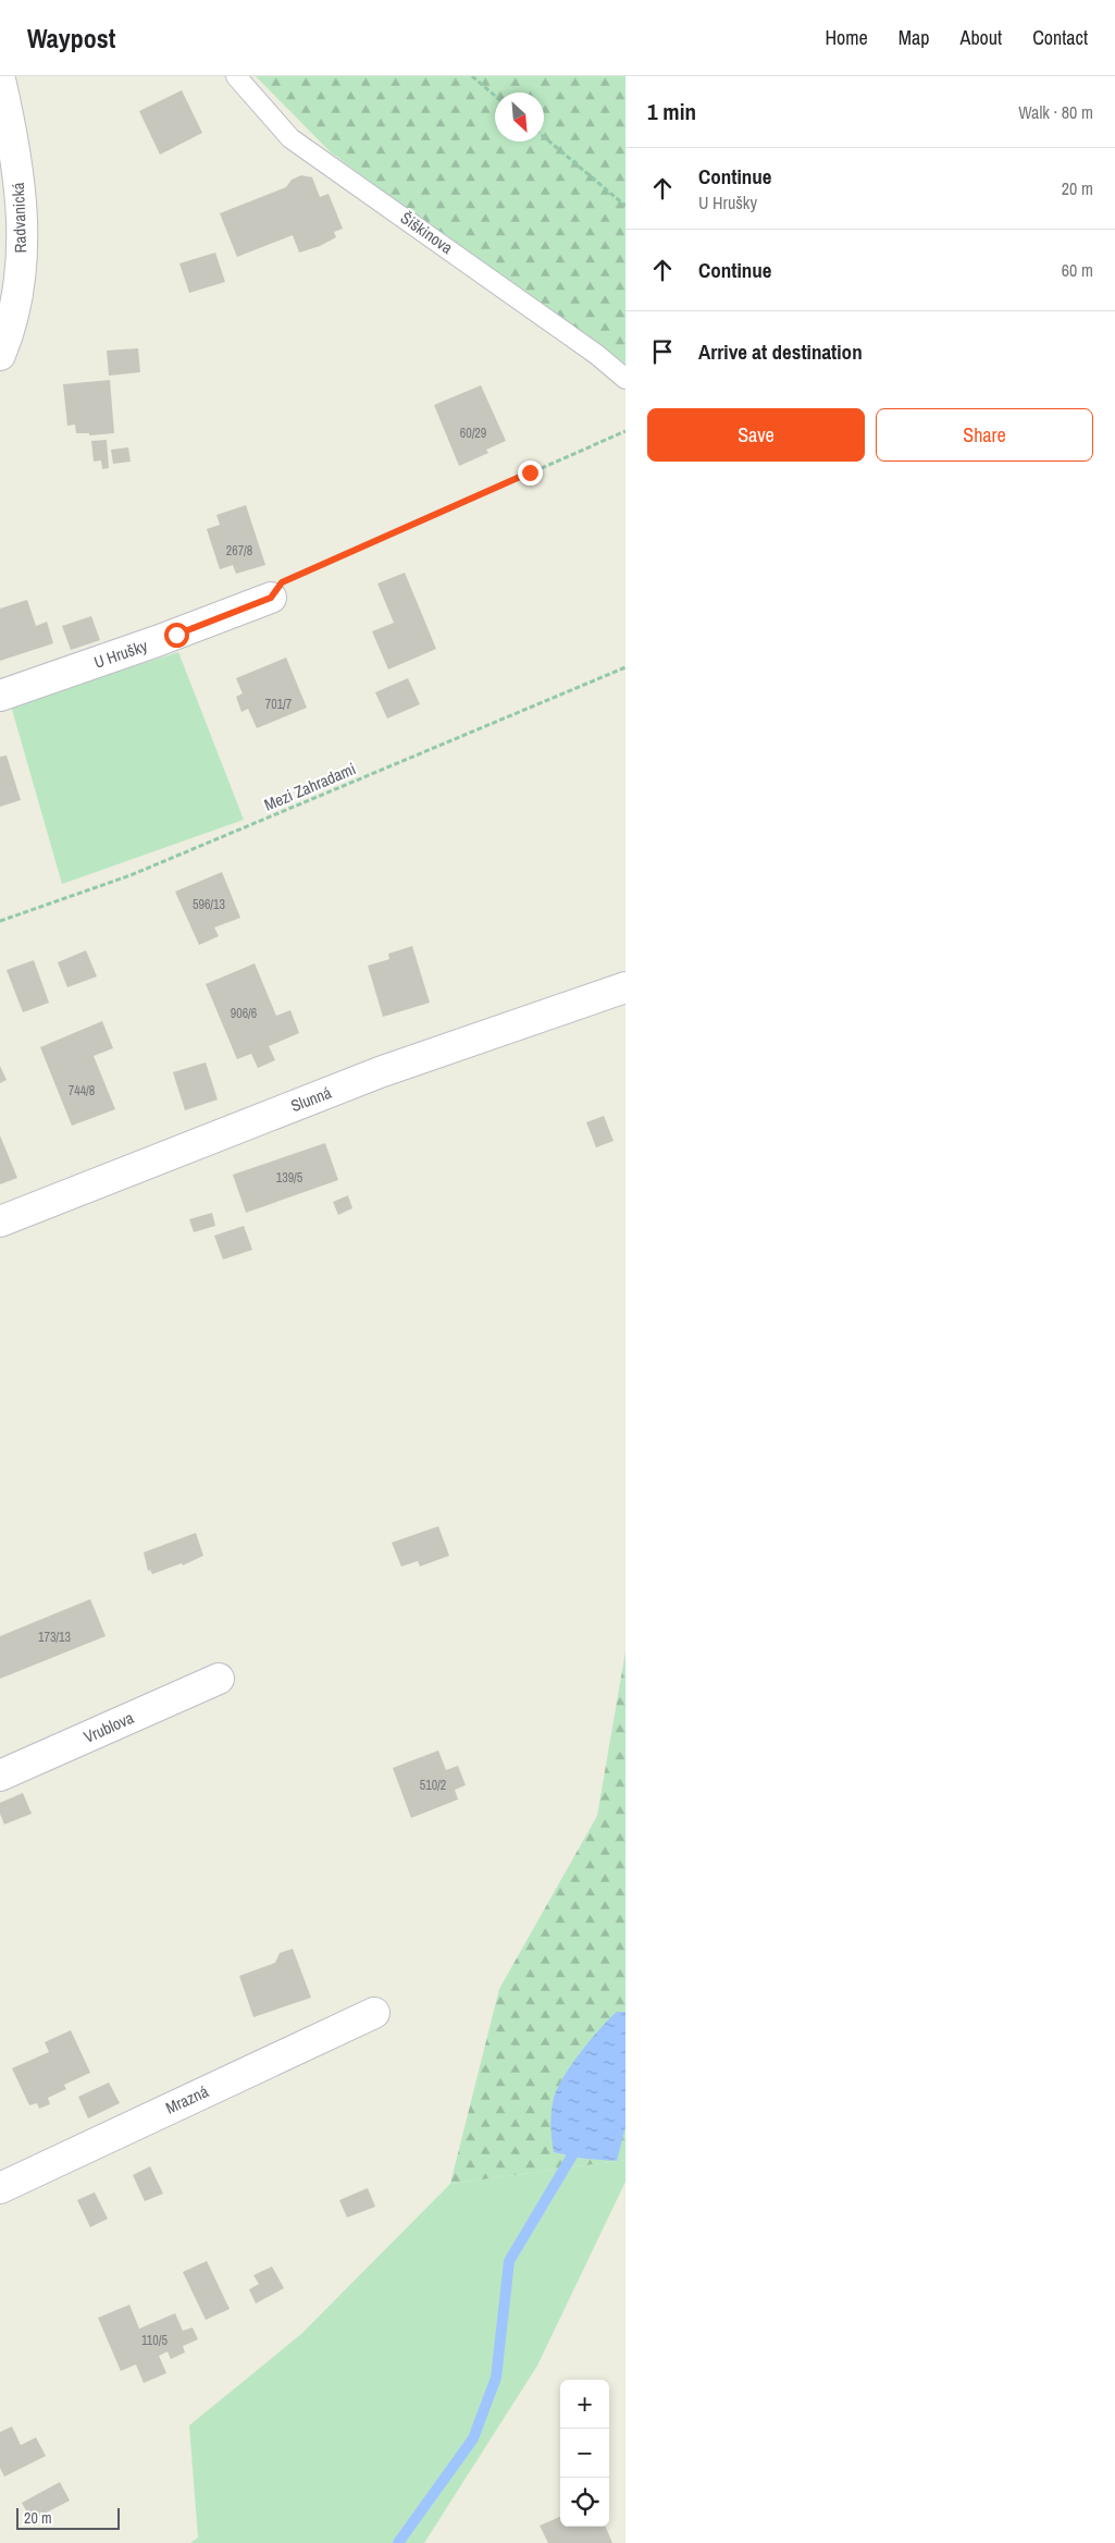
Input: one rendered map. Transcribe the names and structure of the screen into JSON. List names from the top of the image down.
{
  "streets": {
    "street": [
      "Radvanická",
      "U Hrušky",
      "Slunná",
      "Vrublova",
      "Mrazná"
    ],
    "lane": ["Šiškinova"],
    "path": ["Mezi Zahradami"]
  },
  "house_numbers": [
    "60/29",
    "267/8",
    "701/7",
    "596/13",
    "906/6",
    "744/8",
    "139/5",
    "173/13",
    "510/2",
    "110/5"
  ],
  "scale_bar": "20 m",
  "north": "bottom right",
  "page": {
    "header": "Waypost",
    "nav": [
      "Home",
      "Map",
      "About",
      "Contact"
    ],
    "heading": ["1 min", "Walk · 80 m"],
    "list": [
      ["Continue", "U Hrušky", "20 m"],
      ["Continue", "60 m"],
      "Arrive at destination"
    ],
    "buttons": ["Save", "Share"],
    "map_buttons": ["+", "−"],
    "scale": "20 m"
  }
}
